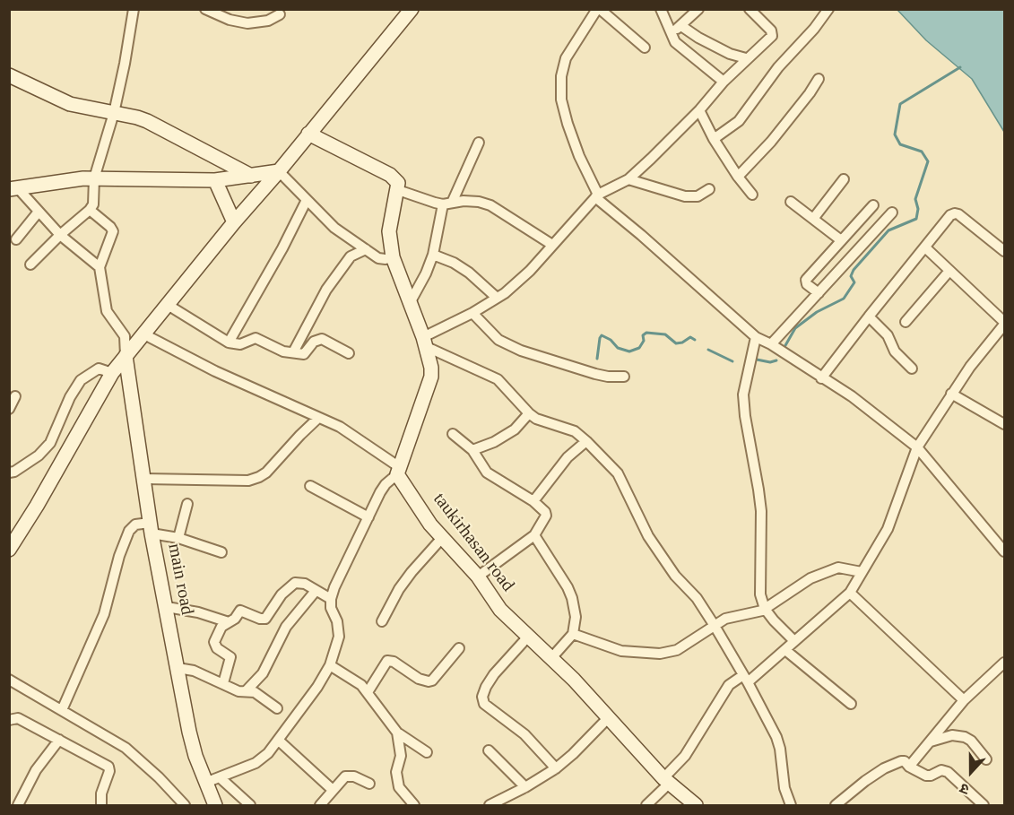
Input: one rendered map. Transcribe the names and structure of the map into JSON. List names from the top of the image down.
{
  "streets": {
    "main road": ["taukirhasan road", "main road"]
  },
  "north": "bottom"
}
